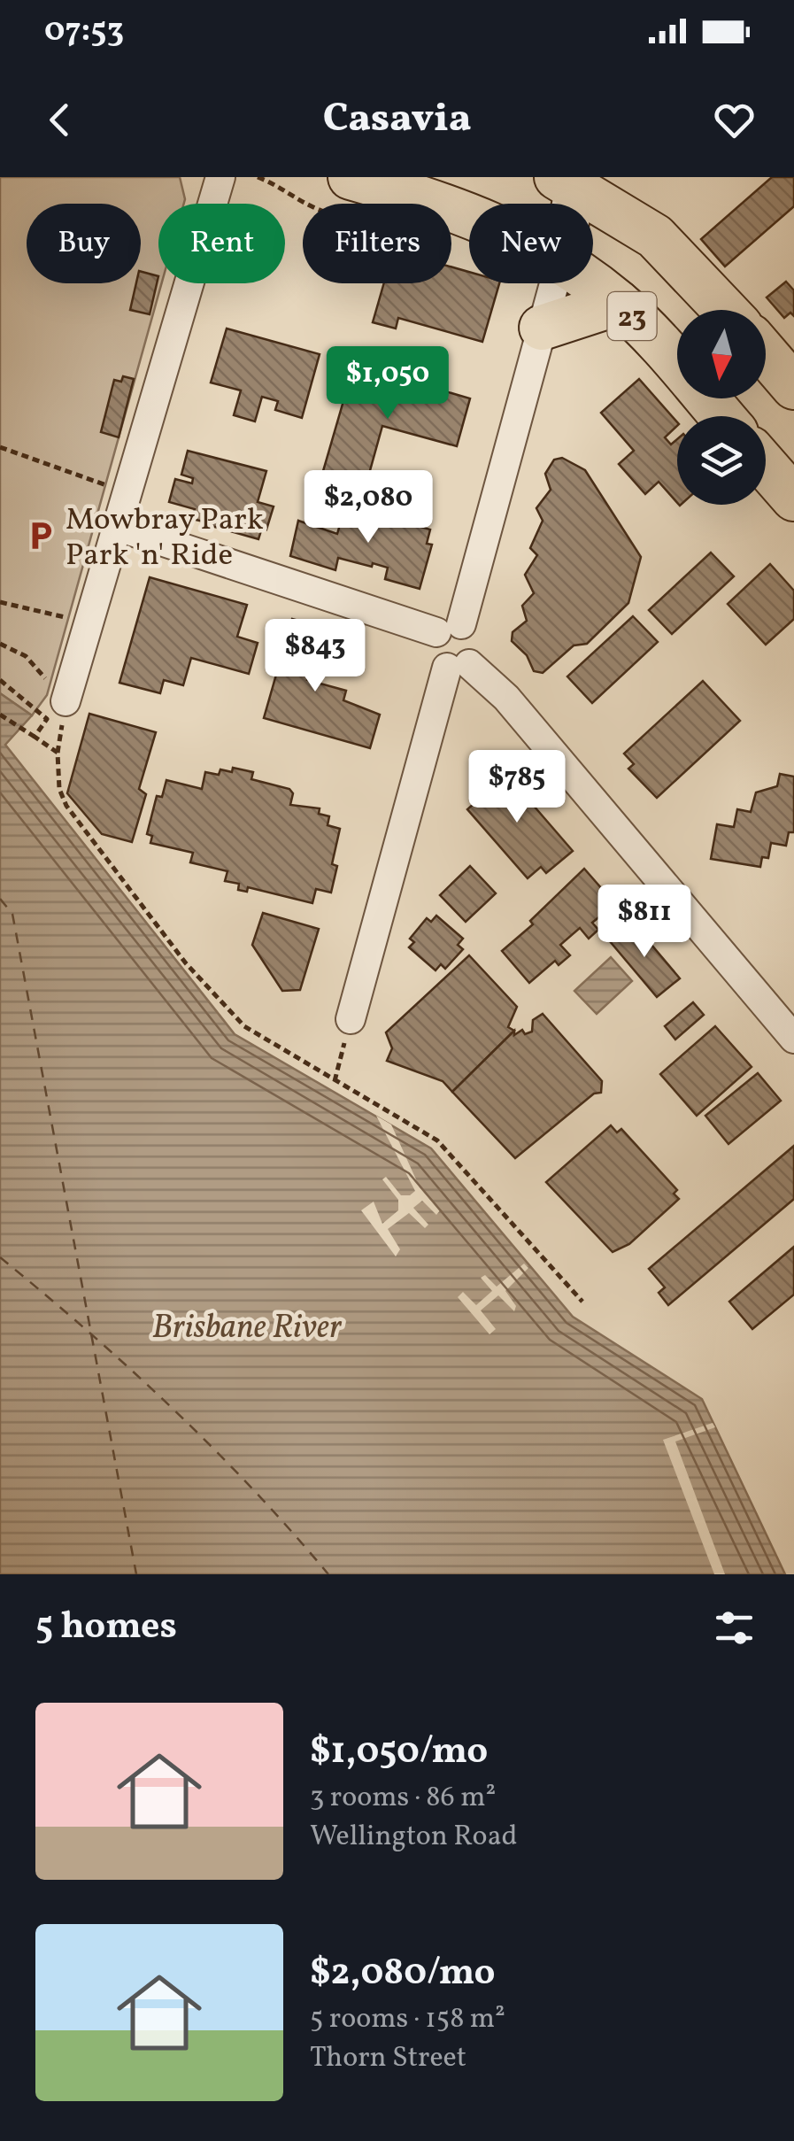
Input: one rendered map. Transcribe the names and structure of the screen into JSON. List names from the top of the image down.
{
  "streets": {
    "main road": ["23"]
  },
  "water": ["Brisbane River"],
  "places": {
    "parking": ["Mowbray Park Park 'n' Ride"]
  },
  "north": "bottom",
  "page": {
    "status": "07:53",
    "header": "Casavia",
    "chip": [
      "Buy",
      "Rent",
      "Filters",
      "New"
    ],
    "price": [
      "$1,050",
      "$2,080",
      "$843",
      "$785",
      "$811"
    ],
    "heading": "5 homes",
    "list": [
      {
        "name": "$1,050/mo",
        "note": "3 rooms · 86 m² · Wellington Road"
      },
      {
        "name": "$2,080/mo",
        "note": "5 rooms · 158 m² · Thorn Street"
      }
    ]
  }
}
